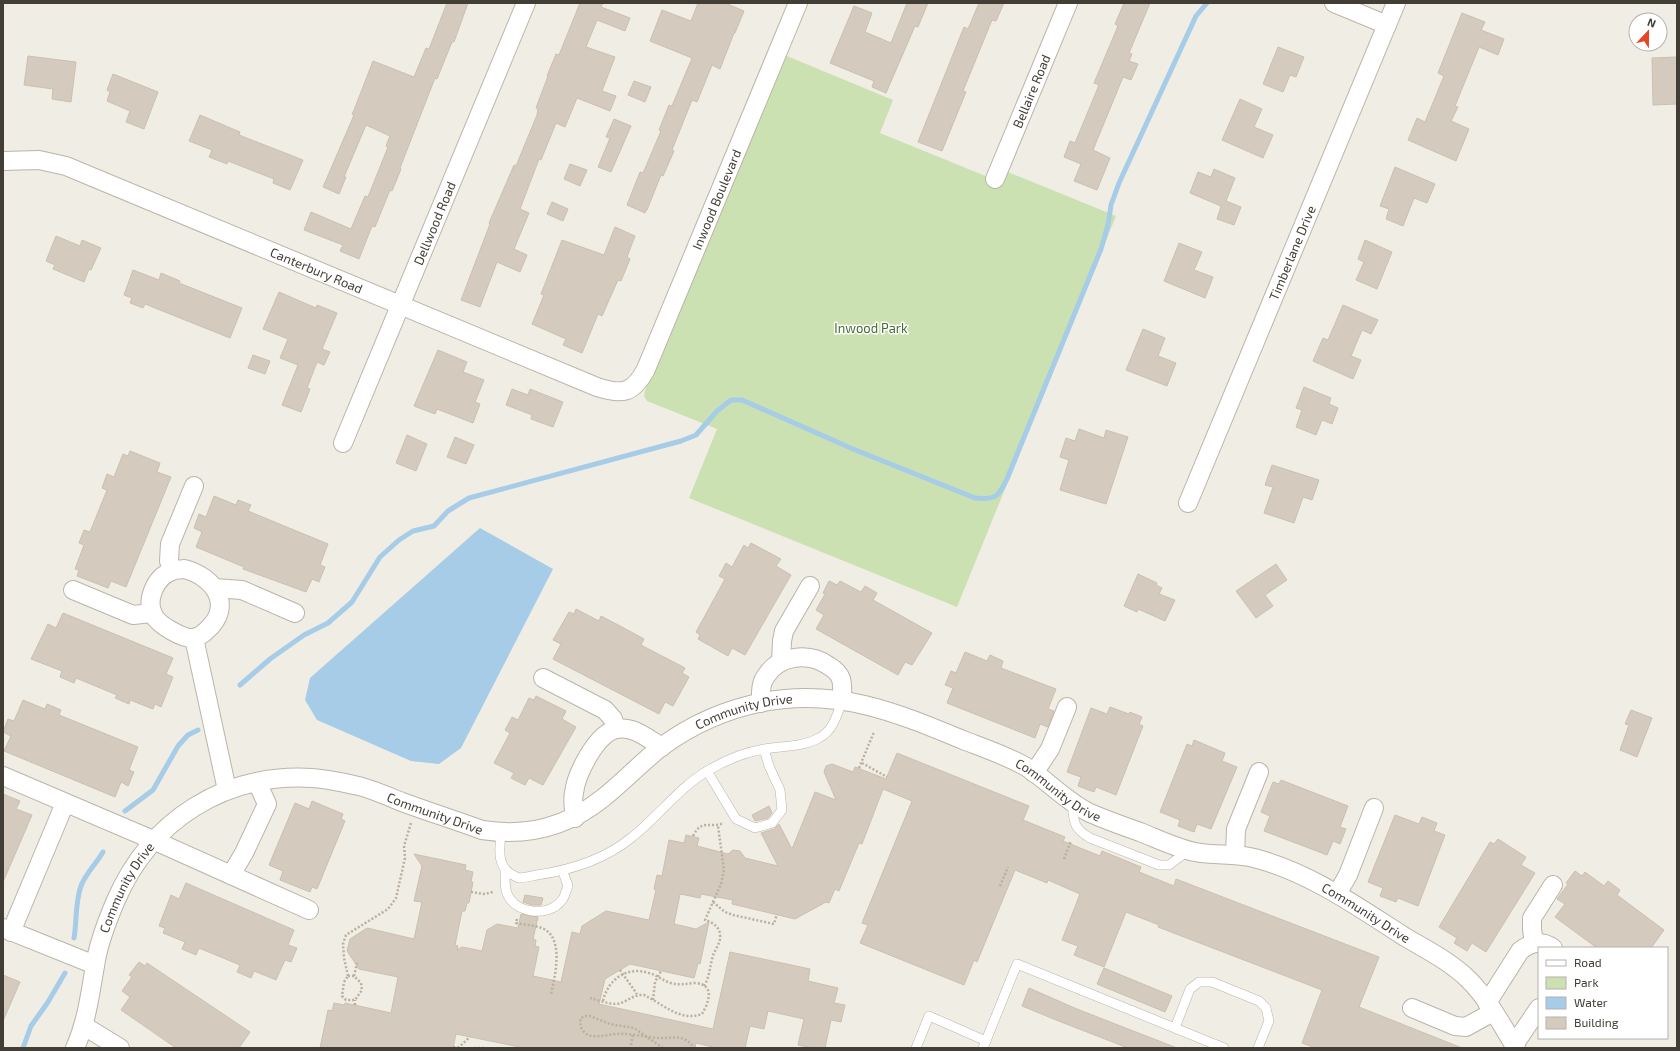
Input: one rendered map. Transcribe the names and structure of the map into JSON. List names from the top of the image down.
{
  "streets": {
    "street": [
      "Bellaire Road",
      "Inwood Boulevard",
      "Dellwood Road",
      "Timberlane Drive",
      "Canterbury Road",
      "Community Drive"
    ]
  },
  "crossings": [
    ["Inwood Boulevard", "Canterbury Road"],
    ["Dellwood Road", "Canterbury Road"]
  ],
  "parks": ["Inwood Park"],
  "legend": [
    "Road",
    "Park",
    "Water",
    "Building"
  ],
  "north": "top"
}
